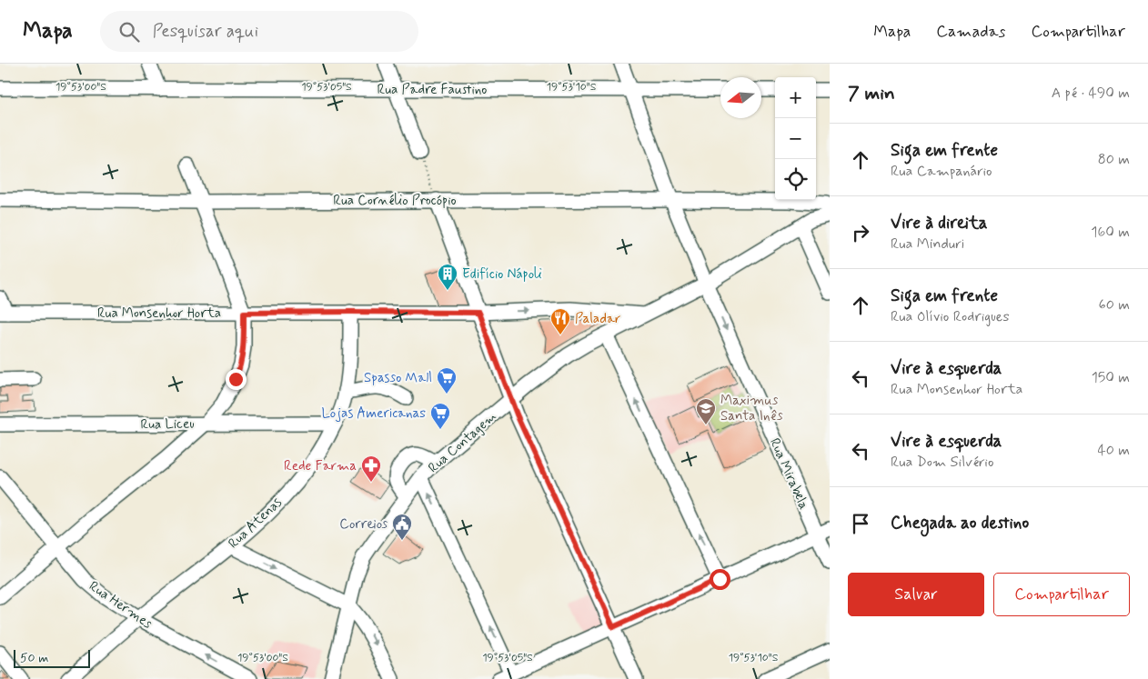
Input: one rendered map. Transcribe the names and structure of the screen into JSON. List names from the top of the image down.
{
  "streets": {
    "street": [
      "Rua Padre Faustino",
      "Rua Cornélio Procópio",
      "Rua Monsenhor Horta",
      "Rua Liceu",
      "Rua Contagem",
      "Rua Mirabela",
      "Rua Atenas",
      "Rua Hermes"
    ]
  },
  "crossings": [
    ["Rua Padre Faustino", "Rua Mirabela"],
    ["Rua Cornélio Procópio", "Rua Contagem"],
    ["Rua Cornélio Procópio", "Rua Mirabela"],
    ["Rua Monsenhor Horta", "Rua Contagem"],
    ["Rua Monsenhor Horta", "Rua Atenas"],
    ["Rua Liceu", "Rua Atenas"],
    ["Rua Contagem", "Rua Mirabela"],
    ["Rua Atenas", "Rua Hermes"]
  ],
  "places": {
    "building": ["Edifício Nápoli"],
    "restaurant": ["Paladar"],
    "supermarket": ["Spasso Mall", "Lojas Americanas"],
    "school or university": ["Maximus Santa Inês"],
    "pharmacy": ["Rede Farma"],
    "public building": ["Correios"]
  },
  "scale_bar": "50 m",
  "north": "left",
  "page": {
    "header": "Mapa",
    "search": "Pesquisar aqui",
    "nav": ["Mapa", "Camadas", "Compartilhar"],
    "heading": ["7 min", "A pé · 490 m"],
    "map_buttons": ["+", "−"],
    "list": [
      ["Siga em frente", "Rua Campanário", "80 m"],
      ["Vire à direita", "Rua Minduri", "160 m"],
      ["Siga em frente", "Rua Olívio Rodrigues", "60 m"],
      ["Vire à esquerda", "Rua Monsenhor Horta", "150 m"],
      ["Vire à esquerda", "Rua Dom Silvério", "40 m"],
      "Chegada ao destino"
    ],
    "buttons": ["Salvar", "Compartilhar"],
    "scale": "50 m"
  },
  "coordinates": ["19°53'00\"S", "19°53'05\"S", "19°53'10\"S"]
}
